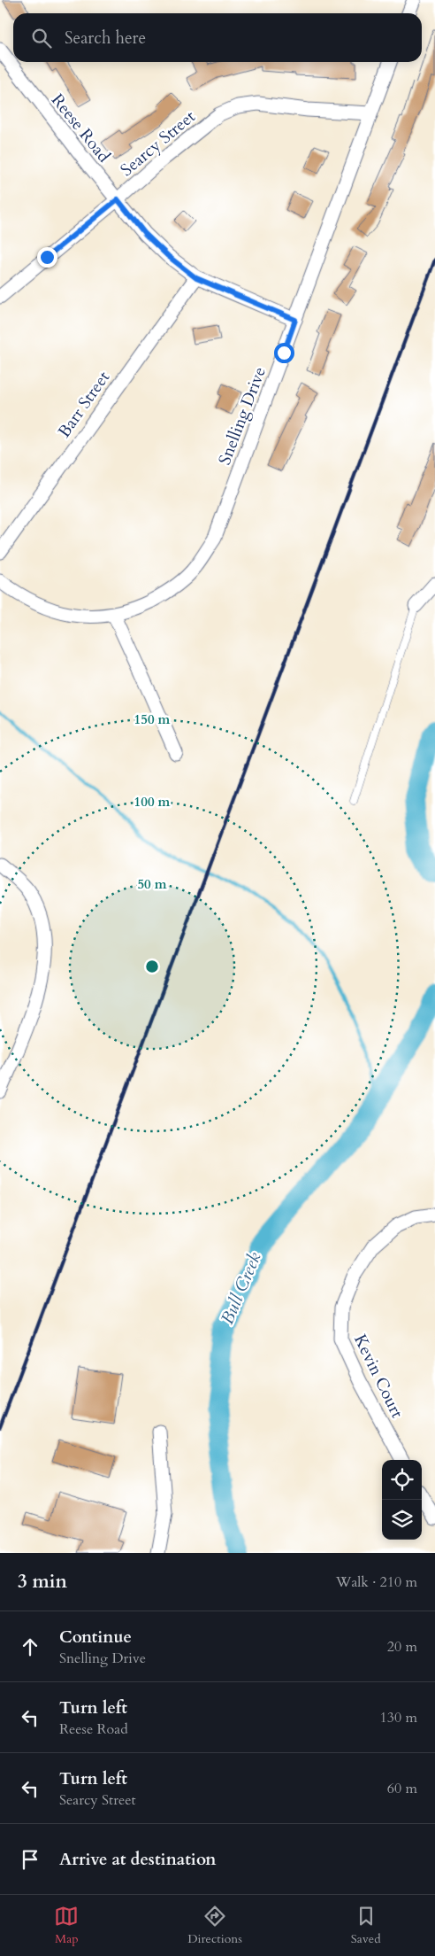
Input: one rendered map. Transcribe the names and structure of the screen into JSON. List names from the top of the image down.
{
  "streets": {
    "street": [
      "Reese Road",
      "Searcy Street",
      "Barr Street",
      "Snelling Drive",
      "Kevin Court"
    ]
  },
  "crossings": [
    ["Reese Road", "Searcy Street"],
    ["Reese Road", "Barr Street"],
    ["Reese Road", "Snelling Drive"],
    ["Searcy Street", "Snelling Drive"]
  ],
  "water": ["Bull Creek"],
  "page": {
    "search": "Search here",
    "heading": ["3 min", "Walk · 210 m"],
    "list": [
      ["Continue", "Snelling Drive", "20 m"],
      ["Turn left", "Reese Road", "130 m"],
      ["Turn left", "Searcy Street", "60 m"],
      "Arrive at destination"
    ],
    "nav": ["Map", "Directions", "Saved"]
  },
  "rings": ["150 m", "100 m", "50 m"]
}
